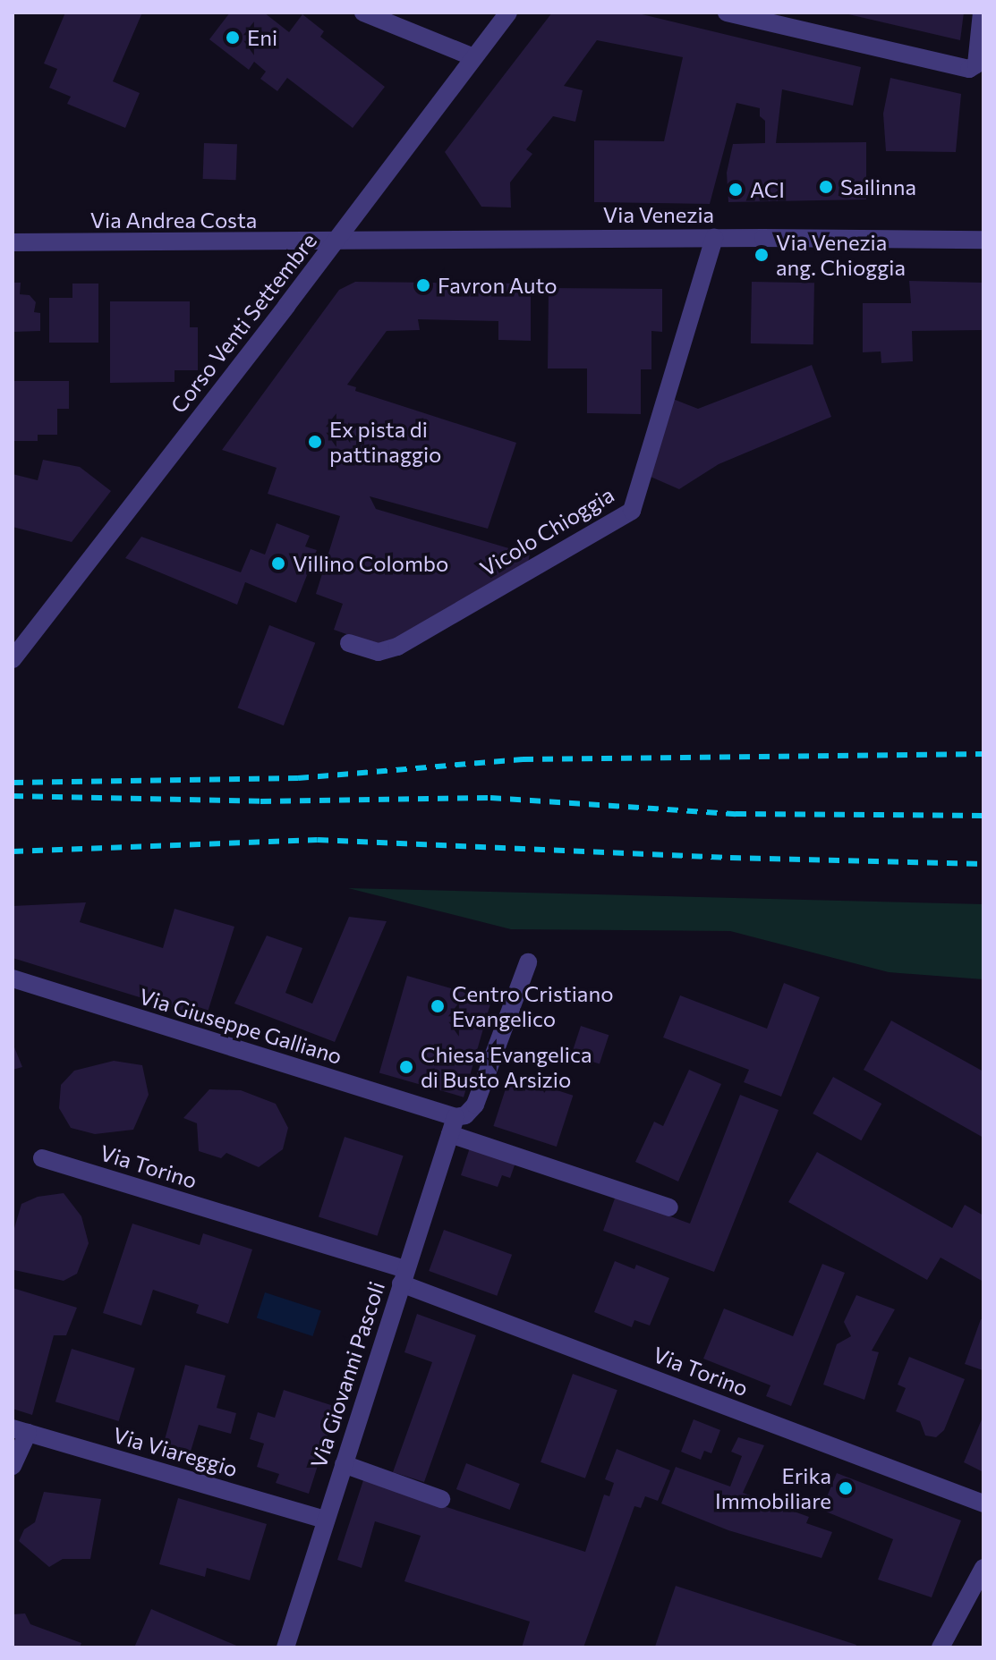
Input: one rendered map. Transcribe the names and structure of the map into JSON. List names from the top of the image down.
{
  "streets": {
    "street": [
      "Via Venezia",
      "Via Andrea Costa",
      "Corso Venti Settembre",
      "Vicolo Chioggia",
      "Via Giuseppe Galliano",
      "Via Torino",
      "Via Giovanni Pascoli",
      "Via Viareggio"
    ]
  },
  "crossings": [
    ["Via Venezia", "Via Andrea Costa"],
    ["Via Venezia", "Corso Venti Settembre"],
    ["Via Venezia", "Vicolo Chioggia"],
    ["Via Andrea Costa", "Corso Venti Settembre"],
    ["Via Giuseppe Galliano", "Via Giovanni Pascoli"],
    ["Via Torino", "Via Giovanni Pascoli"],
    ["Via Giovanni Pascoli", "Via Viareggio"]
  ],
  "places": [
    "Eni",
    "Sailinna",
    "ACI",
    "Via Venezia ang. Chioggia",
    "Favron Auto",
    "Ex pista di pattinaggio",
    "Villino Colombo",
    "Centro Cristiano Evangelico",
    "Chiesa Evangelica di Busto Arsizio",
    "Erika Immobiliare"
  ]
}
